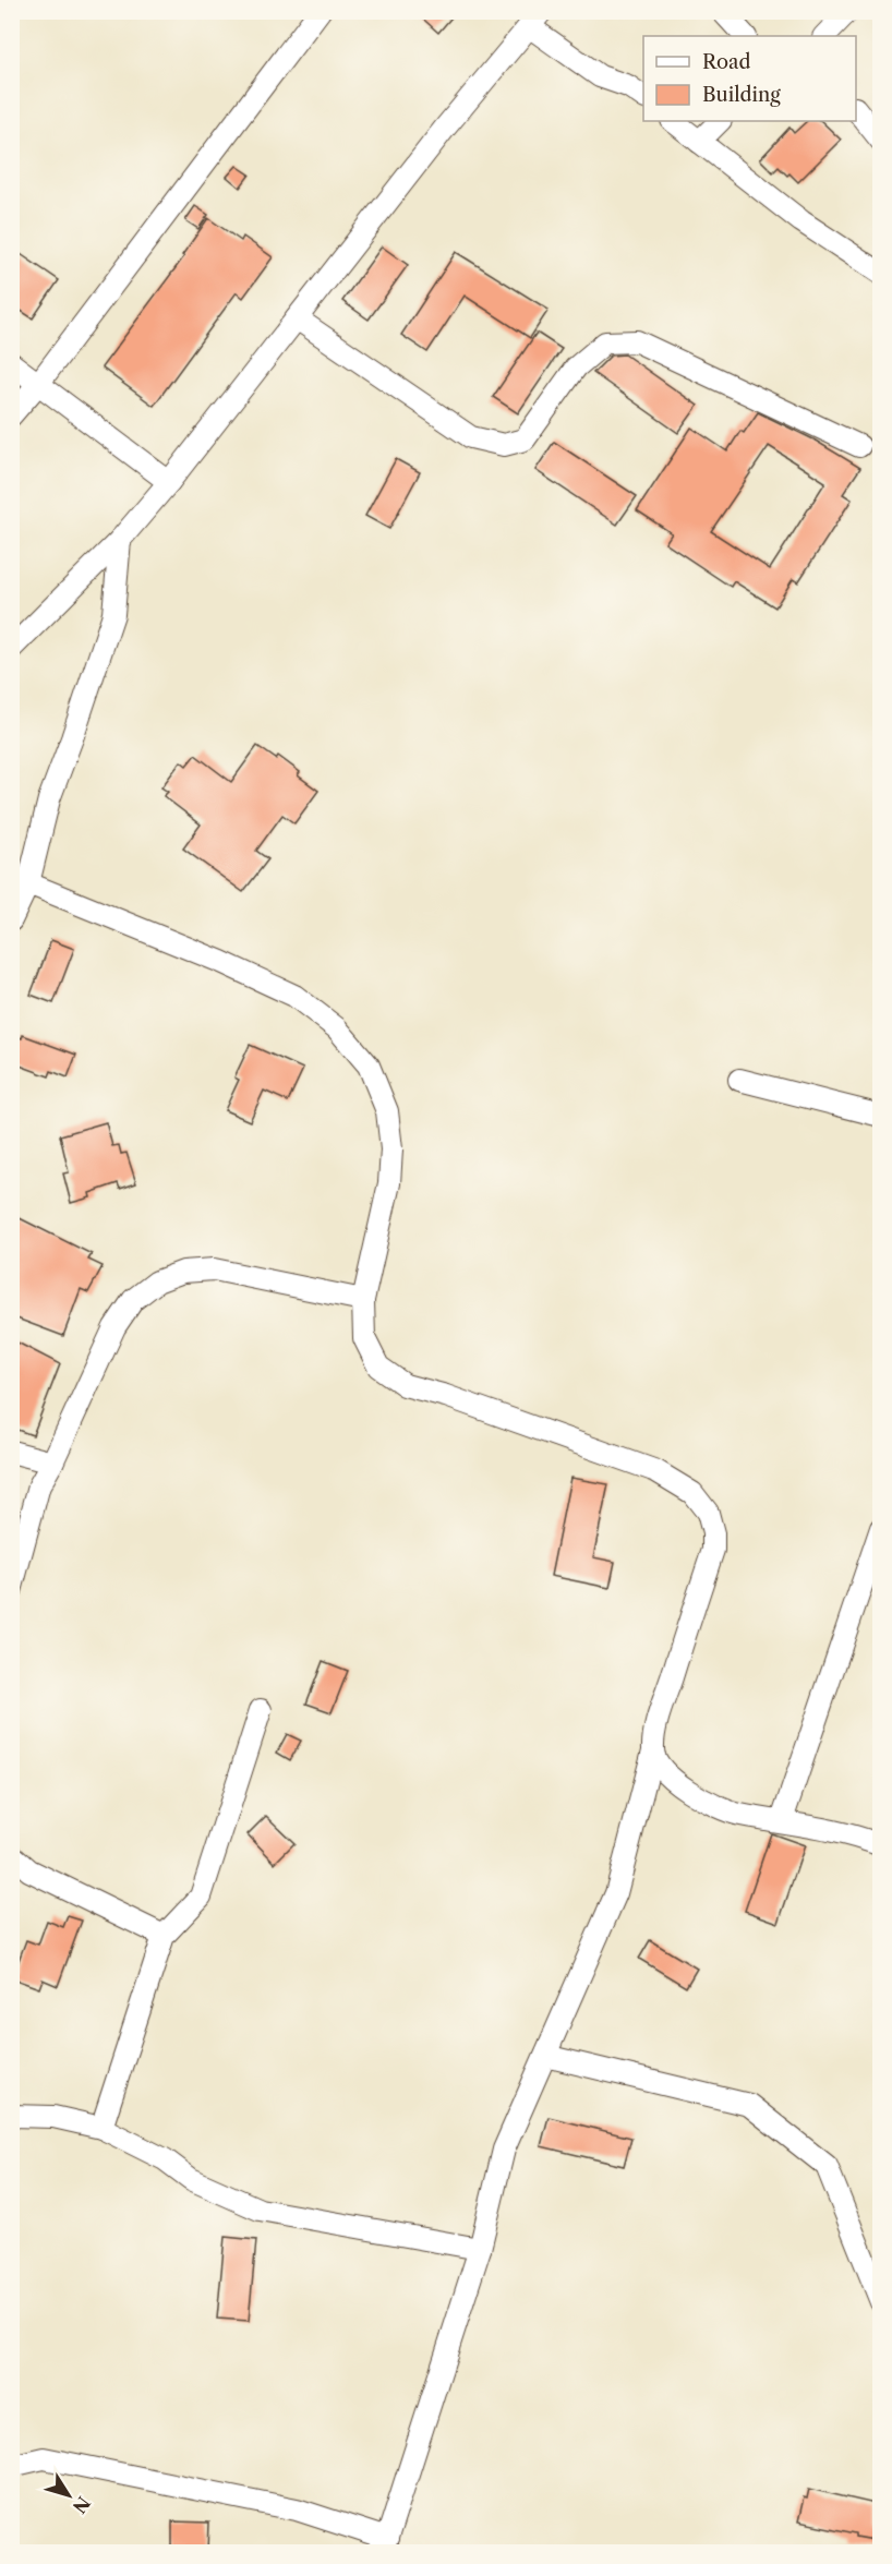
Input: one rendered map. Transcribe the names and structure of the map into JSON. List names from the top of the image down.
{
  "legend": ["Road", "Building"],
  "north": "bottom right"
}
